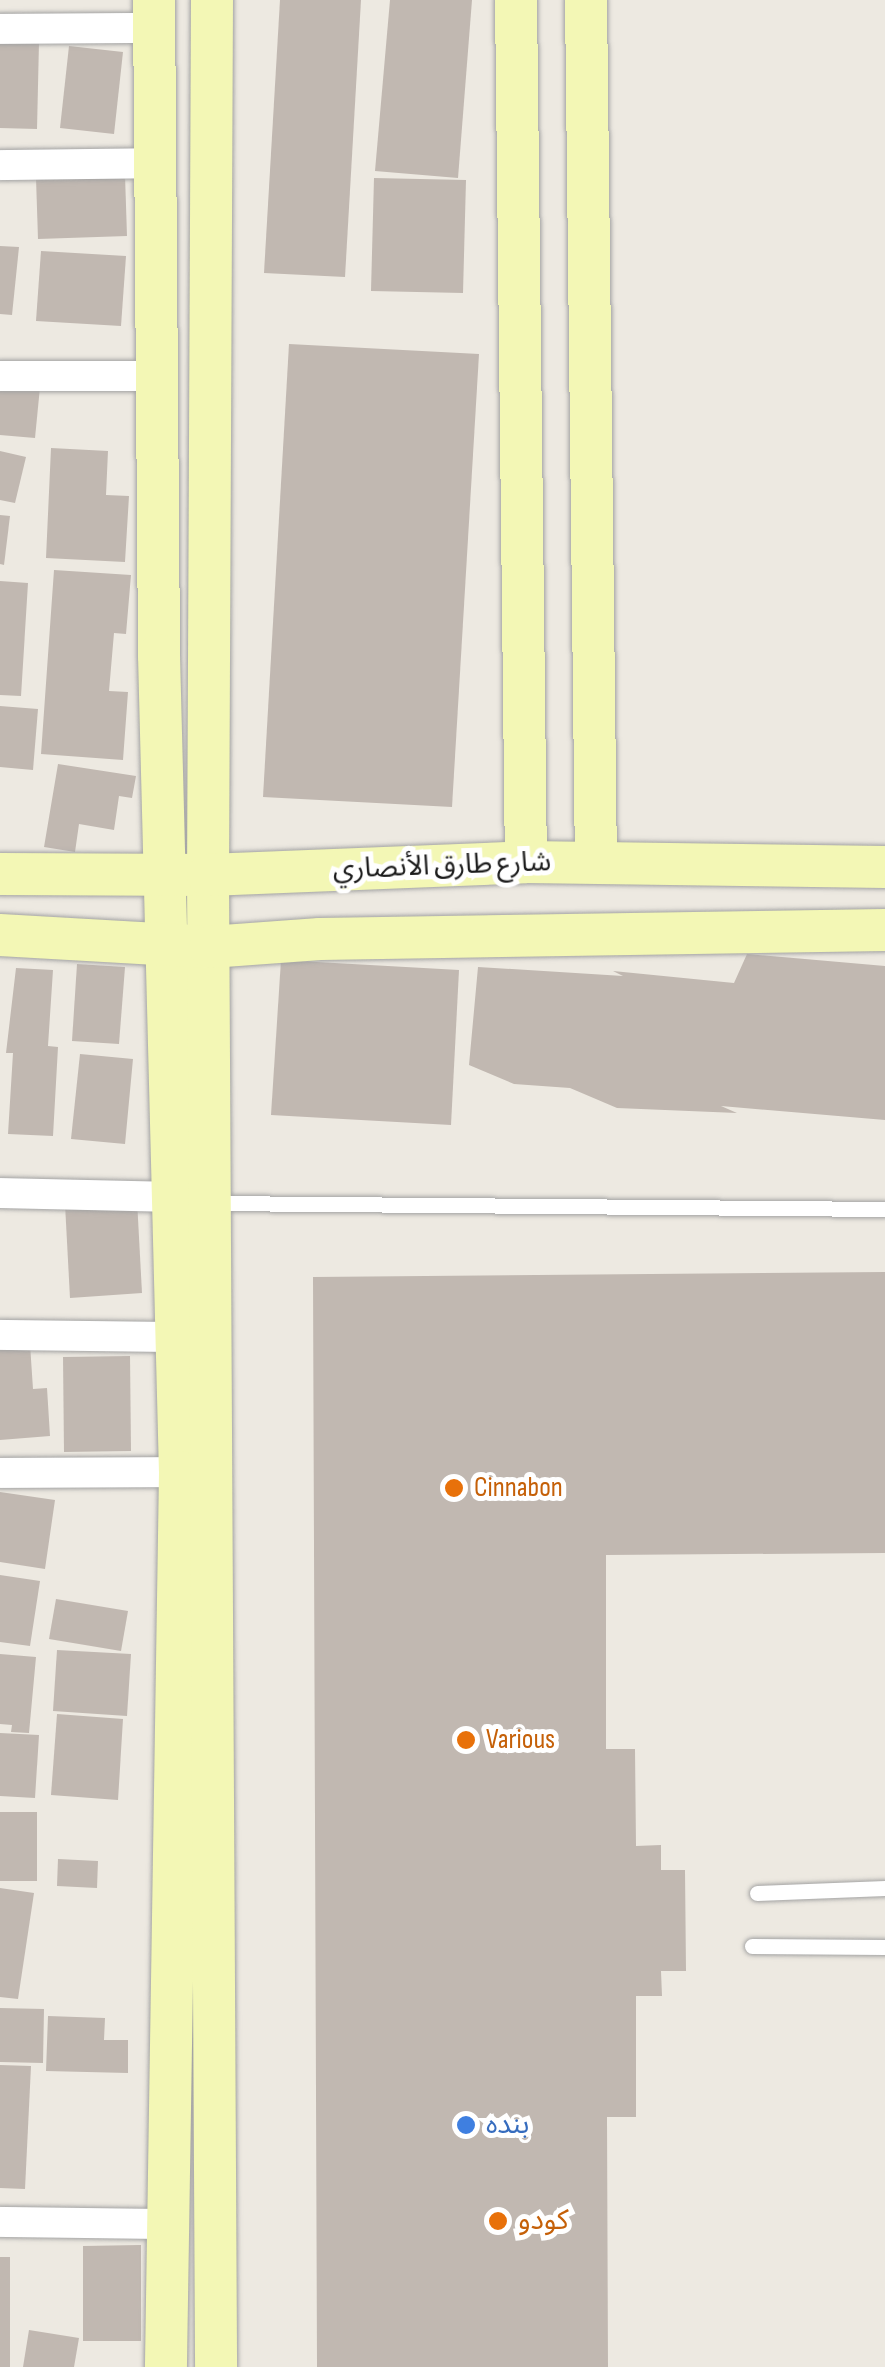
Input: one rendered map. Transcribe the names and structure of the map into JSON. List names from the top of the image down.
{
  "streets": {
    "street": ["شارع طارق الأنصاري"]
  },
  "places": [
    "Cinnabon",
    "Various",
    "بنده",
    "كودو"
  ]
}
